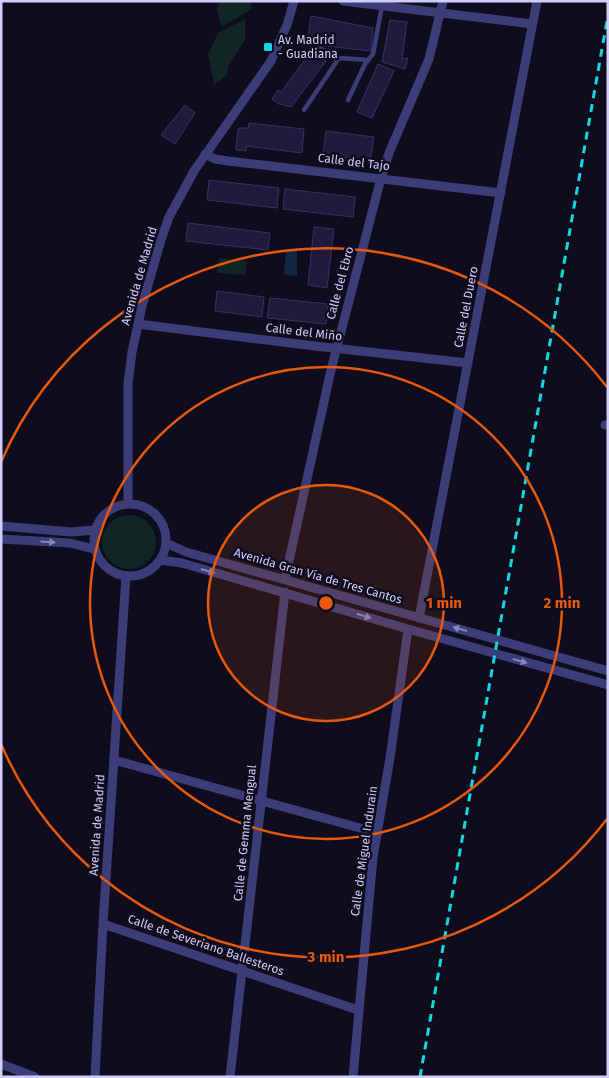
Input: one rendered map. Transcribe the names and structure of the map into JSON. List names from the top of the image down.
{
  "streets": {
    "street": [
      "Calle del Tajo",
      "Avenida de Madrid",
      "Calle del Ebro",
      "Calle del Duero",
      "Calle del Miño",
      "Avenida Gran Vía de Tres Cantos",
      "Calle de Gemma Mengual",
      "Calle de Miguel Indurain",
      "Calle de Severiano Ballesteros"
    ]
  },
  "crossings": [
    ["Calle del Tajo", "Avenida de Madrid"],
    ["Calle del Tajo", "Calle del Ebro"],
    ["Calle del Tajo", "Calle del Duero"],
    ["Avenida de Madrid", "Calle del Miño"],
    ["Avenida de Madrid", "Avenida Gran Vía de Tres Cantos"],
    ["Avenida de Madrid", "Calle de Severiano Ballesteros"],
    ["Calle del Ebro", "Calle del Miño"],
    ["Calle del Ebro", "Avenida Gran Vía de Tres Cantos"],
    ["Calle del Duero", "Calle del Miño"],
    ["Calle del Duero", "Avenida Gran Vía de Tres Cantos"],
    ["Avenida Gran Vía de Tres Cantos", "Calle de Gemma Mengual"],
    ["Avenida Gran Vía de Tres Cantos", "Calle de Miguel Indurain"],
    ["Calle de Gemma Mengual", "Calle de Severiano Ballesteros"],
    ["Calle de Miguel Indurain", "Calle de Severiano Ballesteros"]
  ],
  "places": {
    "transit": ["Av. Madrid - Guadiana"]
  },
  "rings": ["1 min", "2 min", "3 min"]
}
